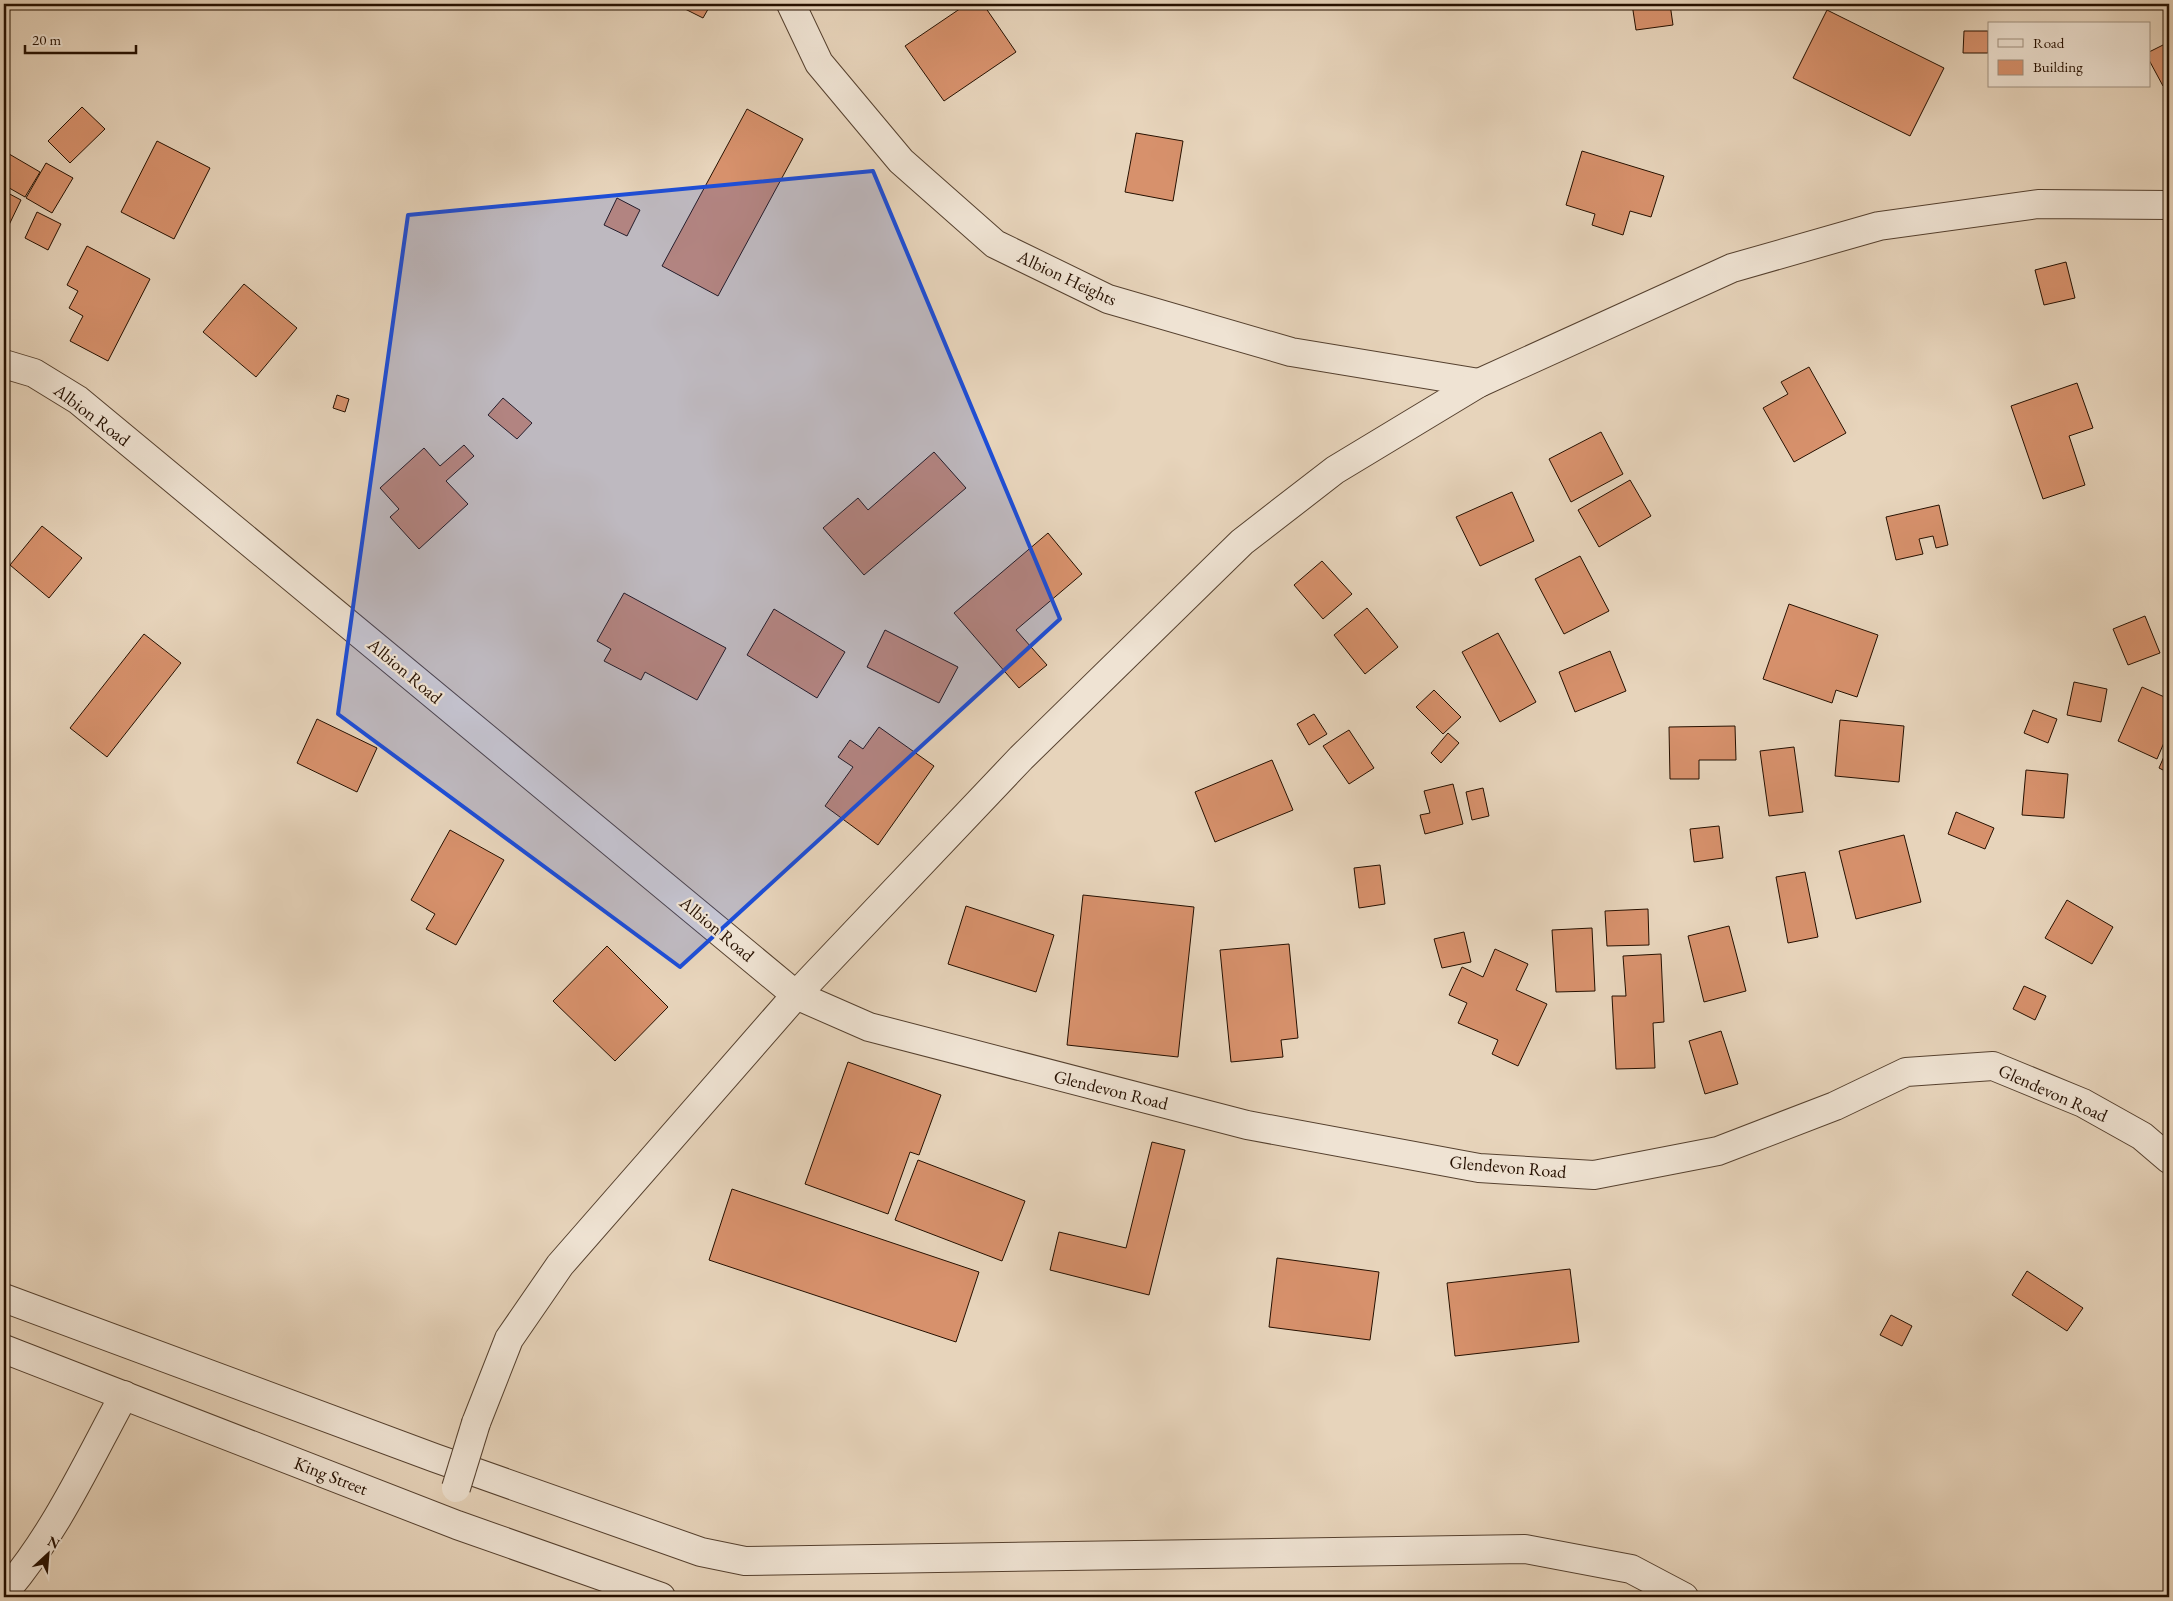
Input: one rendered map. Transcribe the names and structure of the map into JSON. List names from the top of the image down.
{
  "streets": {
    "street": [
      "Albion Heights",
      "Albion Road",
      "Glendevon Road",
      "King Street"
    ]
  },
  "crossings": [
    ["Albion Road", "Glendevon Road"]
  ],
  "legend": ["Road", "Building"],
  "scale_bar": "20 m",
  "north": "top right"
}
